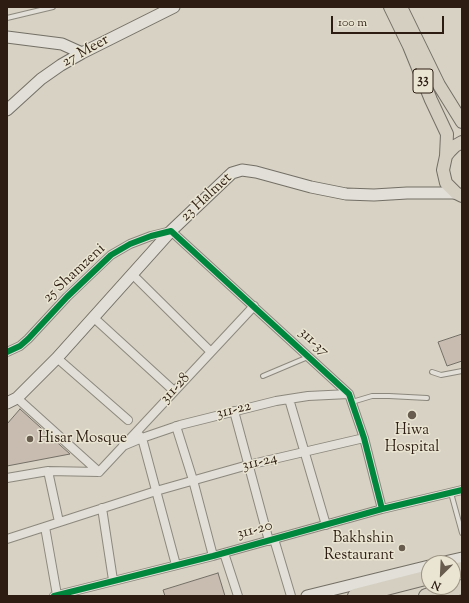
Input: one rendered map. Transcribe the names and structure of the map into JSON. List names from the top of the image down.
{
  "streets": {
    "main road": ["33"],
    "street": [
      "27 Meer",
      "23 Halmet",
      "25 Shamzeni",
      "311-37",
      "311-28",
      "311-22",
      "311-24",
      "311-20"
    ]
  },
  "crossings": [
    ["33", "23 Halmet"],
    ["23 Halmet", "25 Shamzeni"],
    ["23 Halmet", "311-37"],
    ["25 Shamzeni", "311-37"],
    ["311-37", "311-28"],
    ["311-37", "311-22"],
    ["311-37", "311-24"],
    ["311-37", "311-20"],
    ["311-28", "311-22"]
  ],
  "places": ["Hiwa Hospital", "Hisar Mosque", "Bakhshin Restaurant"],
  "scale_bar": "100 m",
  "north": "bottom left"
}
